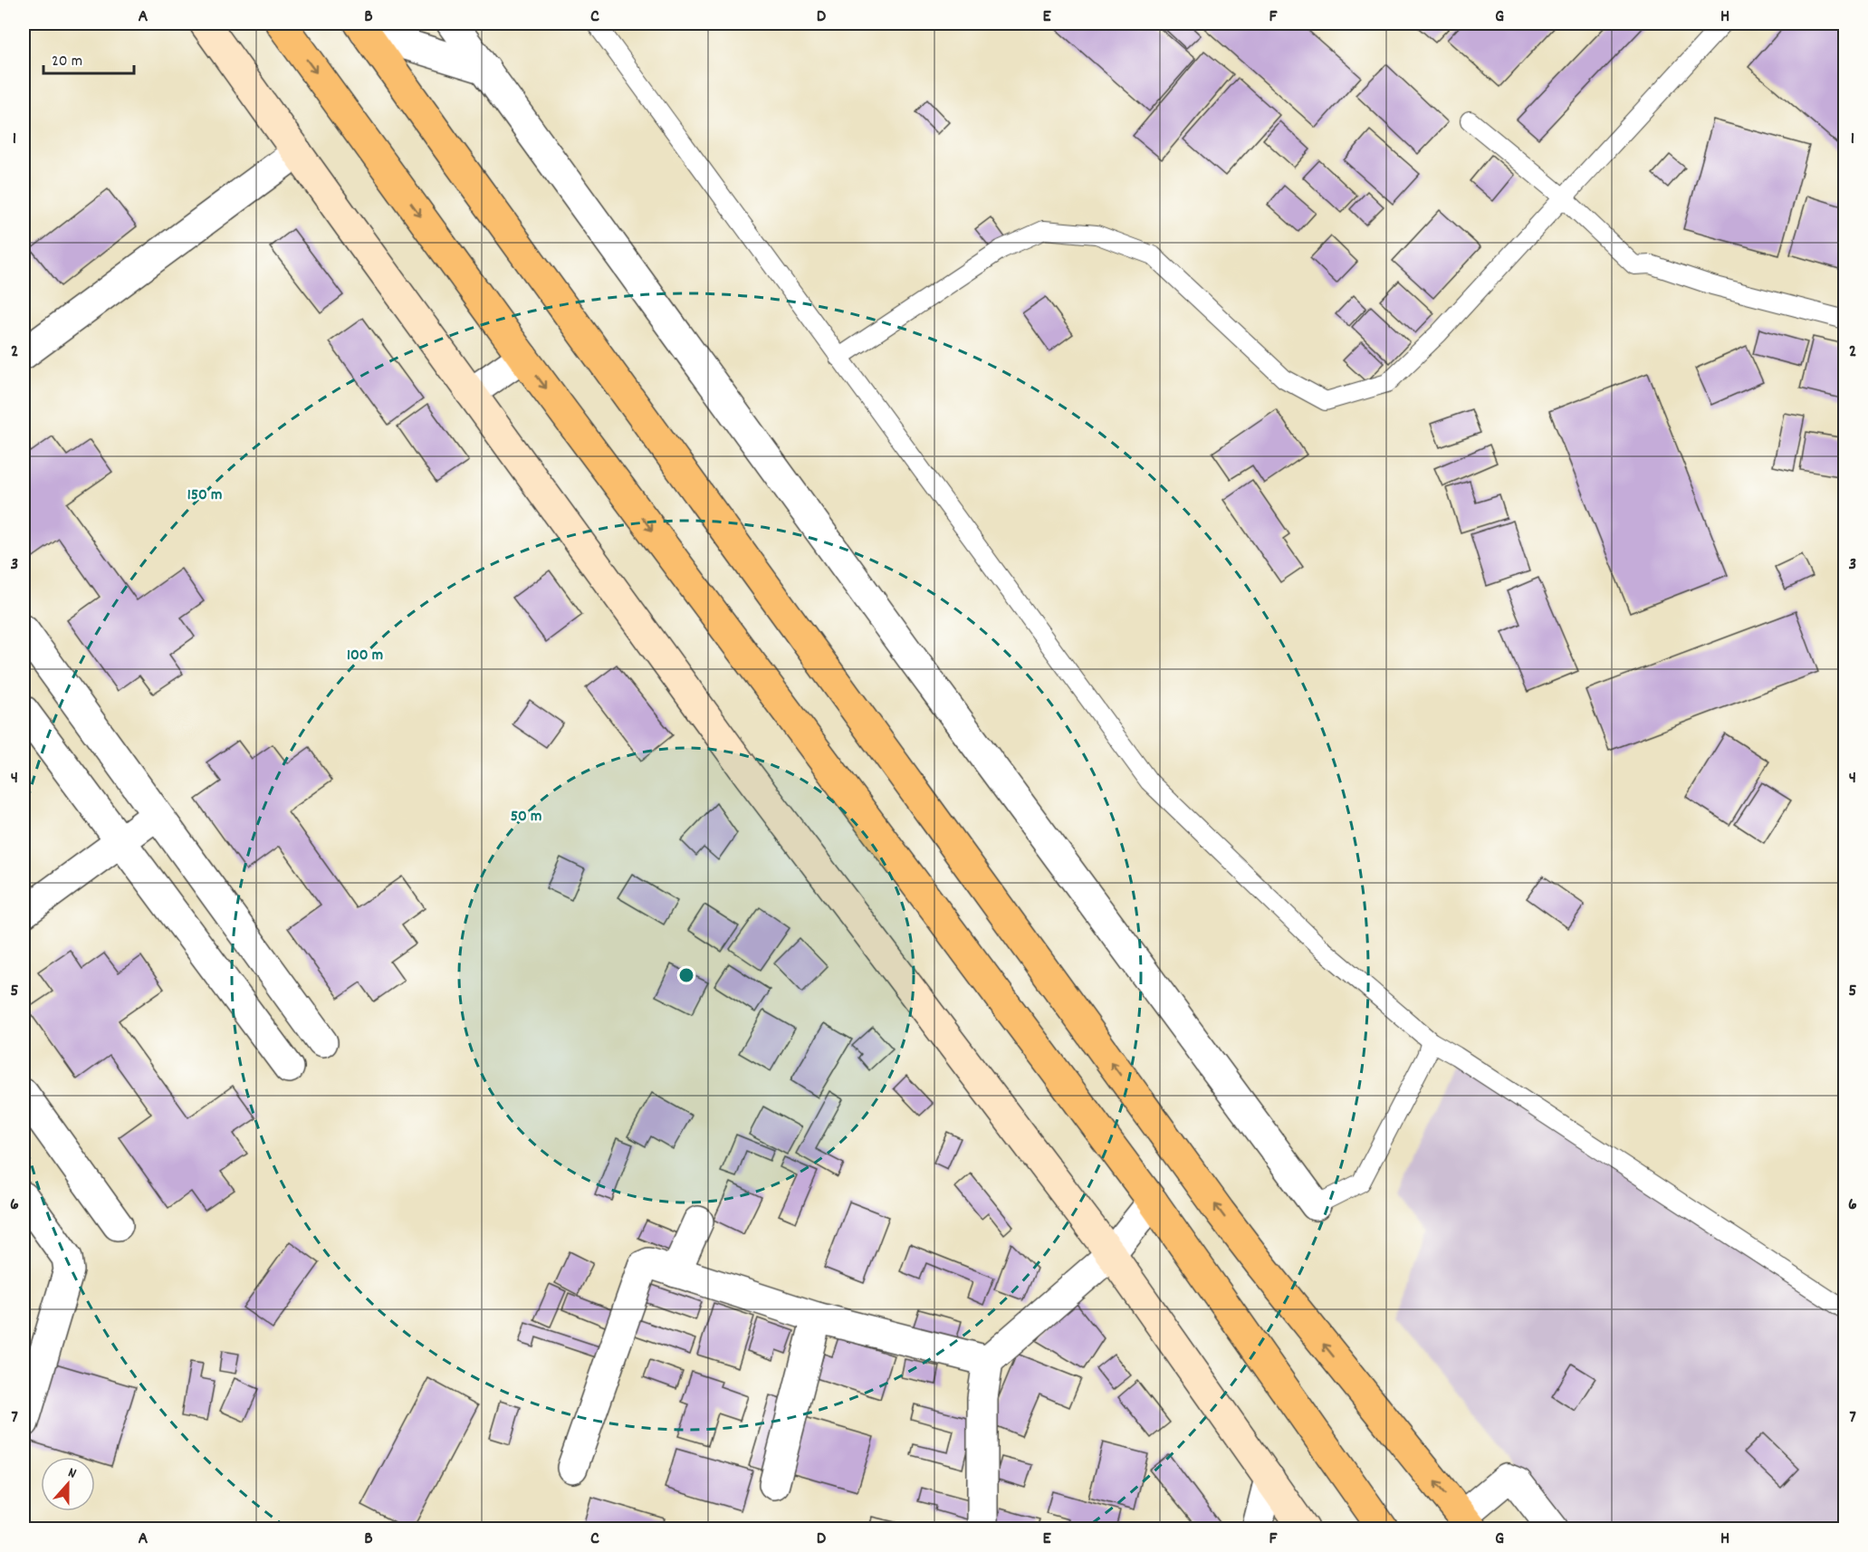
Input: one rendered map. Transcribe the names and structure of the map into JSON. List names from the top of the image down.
{
  "scale_bar": "20 m",
  "north": "top",
  "grid": {
    "columns": [
      "A",
      "B",
      "C",
      "D",
      "E",
      "F",
      "G",
      "H"
    ],
    "rows": [
      "1",
      "2",
      "3",
      "4",
      "5",
      "6",
      "7"
    ]
  },
  "rings": ["150 m", "100 m", "50 m"]
}
